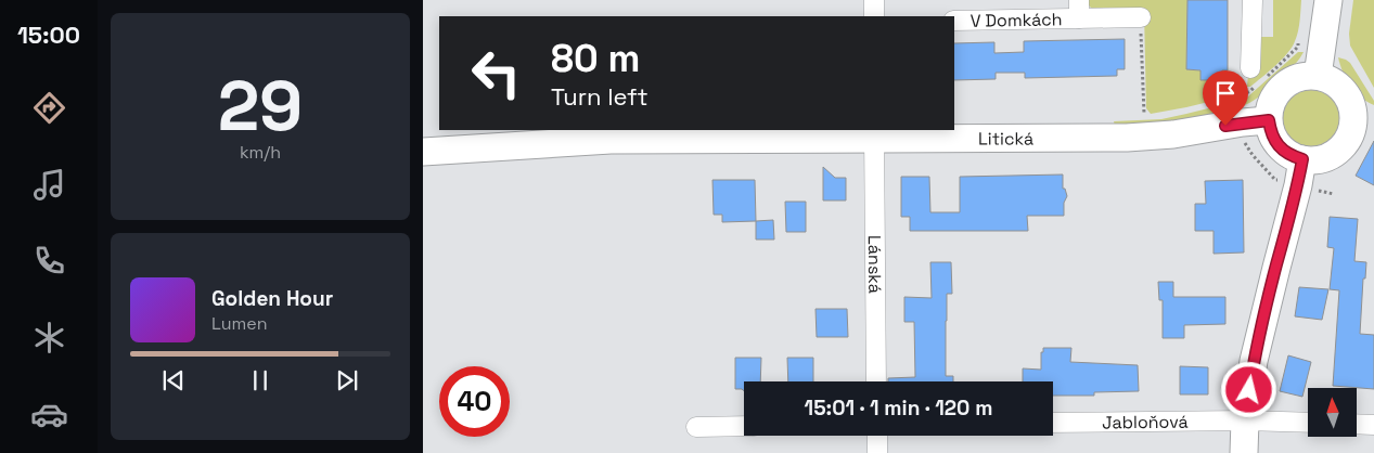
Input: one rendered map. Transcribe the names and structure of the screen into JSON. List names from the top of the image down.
{
  "streets": {
    "street": [
      "V Domkách",
      "Litická",
      "Lánská",
      "Jabloňová"
    ]
  },
  "crossings": [
    ["Litická", "Lánská"]
  ],
  "north": "top",
  "page": {
    "tabs": "15:00",
    "tile": ["29", "km/h"],
    "turn": ["80 m", "Turn left"],
    "song": ["Golden Hour", "Lumen"],
    "limit": "40",
    "trip": "15:01 · 1 min · 120 m"
  }
}
